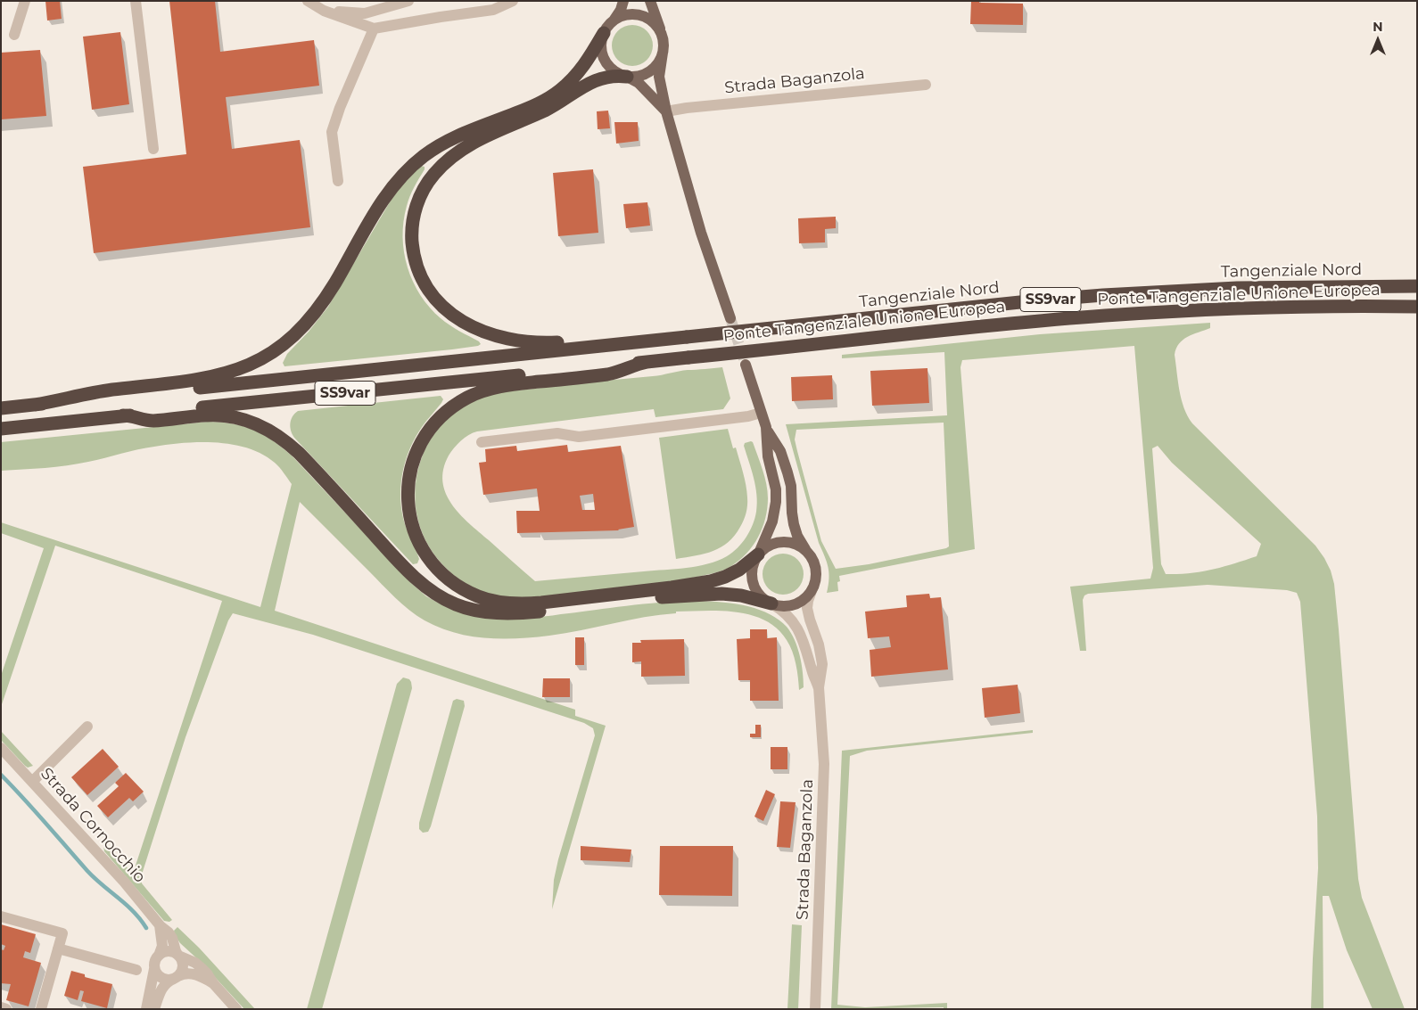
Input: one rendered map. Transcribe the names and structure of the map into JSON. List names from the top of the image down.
{
  "streets": {
    "highway": ["Tangenziale Nord", "Ponte Tangenziale Unione Europea", "SS9var"],
    "main road": ["Strada Baganzola"],
    "street": ["Strada Cornocchio"]
  },
  "crossings": [
    ["Tangenziale Nord", "SS9var"],
    ["Ponte Tangenziale Unione Europea", "SS9var"]
  ],
  "north": "top"
}
